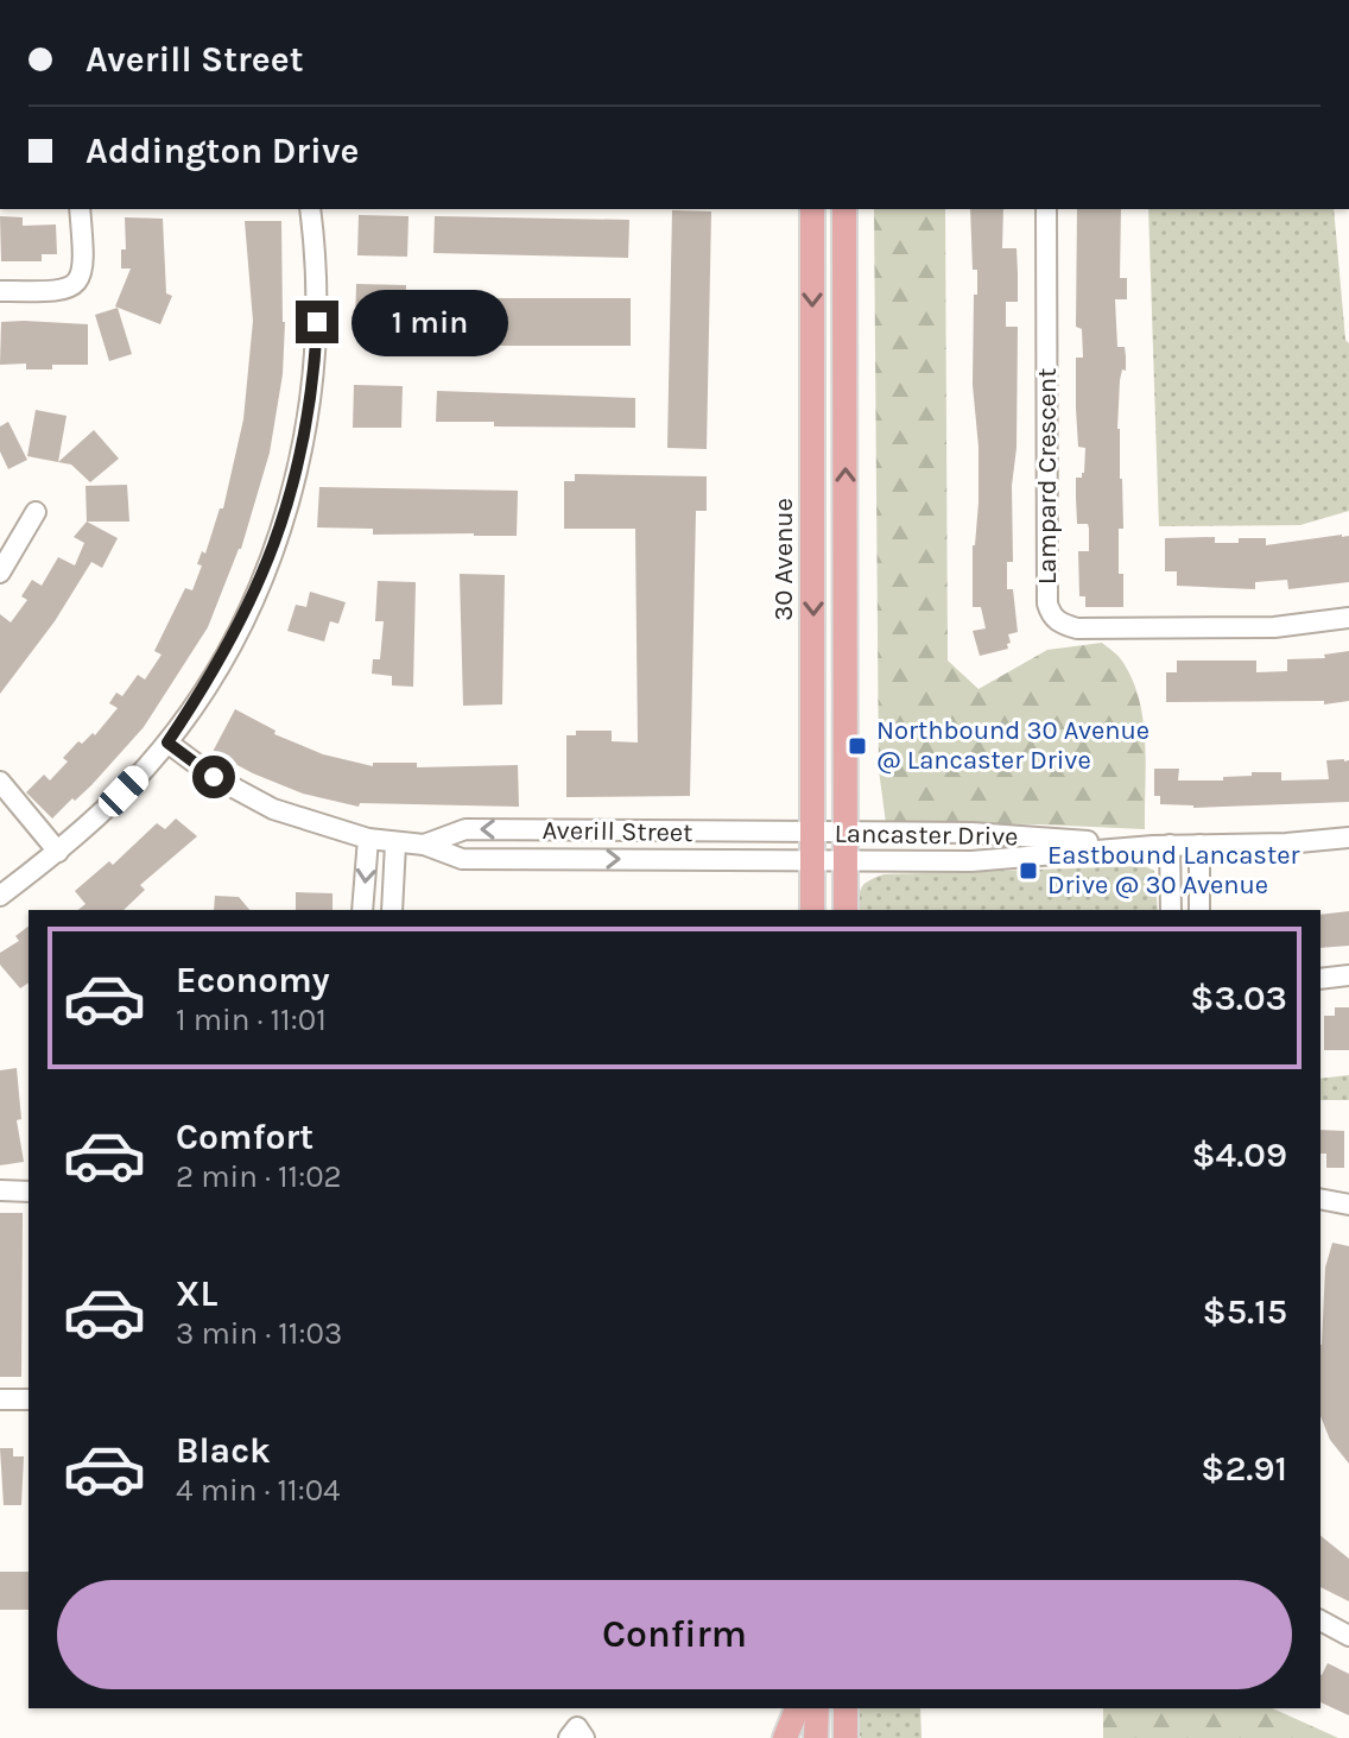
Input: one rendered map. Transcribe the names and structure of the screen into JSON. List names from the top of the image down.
{
  "streets": {
    "main road": ["30 Avenue"],
    "street": ["Lampard Crescent", "Averill Street", "Lancaster Drive"]
  },
  "crossings": [
    ["30 Avenue", "Averill Street"],
    ["30 Avenue", "Lancaster Drive"],
    ["Averill Street", "Lancaster Drive"]
  ],
  "places": {
    "transit": ["Northbound 30 Avenue @ Lancaster Drive", "Eastbound Lancaster Drive @ 30 Avenue"]
  },
  "page": {
    "banner": ["Averill Street", "Addington Drive"],
    "bubble": "1 min",
    "list": [
      {
        "name": "Economy",
        "note": "1 min · 11:01",
        "value": "$3.03"
      },
      {
        "name": "Comfort",
        "note": "2 min · 11:02",
        "value": "$4.09"
      },
      {
        "name": "XL",
        "note": "3 min · 11:03",
        "value": "$5.15"
      },
      {
        "name": "Black",
        "note": "4 min · 11:04",
        "value": "$2.91"
      }
    ],
    "buttons": "Confirm"
  }
}
